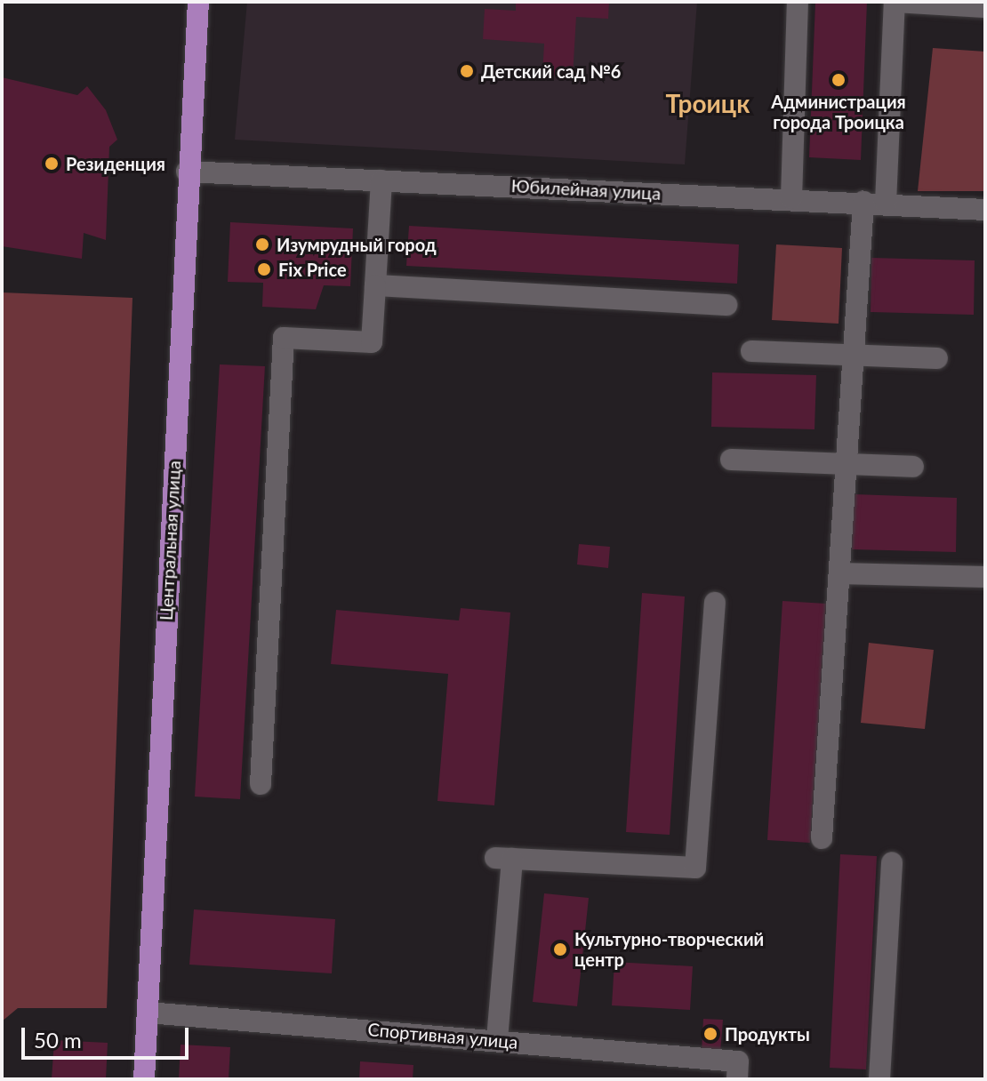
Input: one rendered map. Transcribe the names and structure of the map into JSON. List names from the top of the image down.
{
  "streets": {
    "main road": ["Центральная улица"],
    "street": ["Юбилейная улица", "Спортивная улица"]
  },
  "crossings": [
    ["Юбилейная улица", "Центральная улица"],
    ["Центральная улица", "Спортивная улица"]
  ],
  "districts": ["Троицк"],
  "places": [
    "Детский сад №6",
    "Администрация города Троицка",
    "Резиденция",
    "Изумрудный город",
    "Fix Price",
    "Культурно-творческий центр",
    "Продукты"
  ],
  "scale_bar": "50 m"
}
